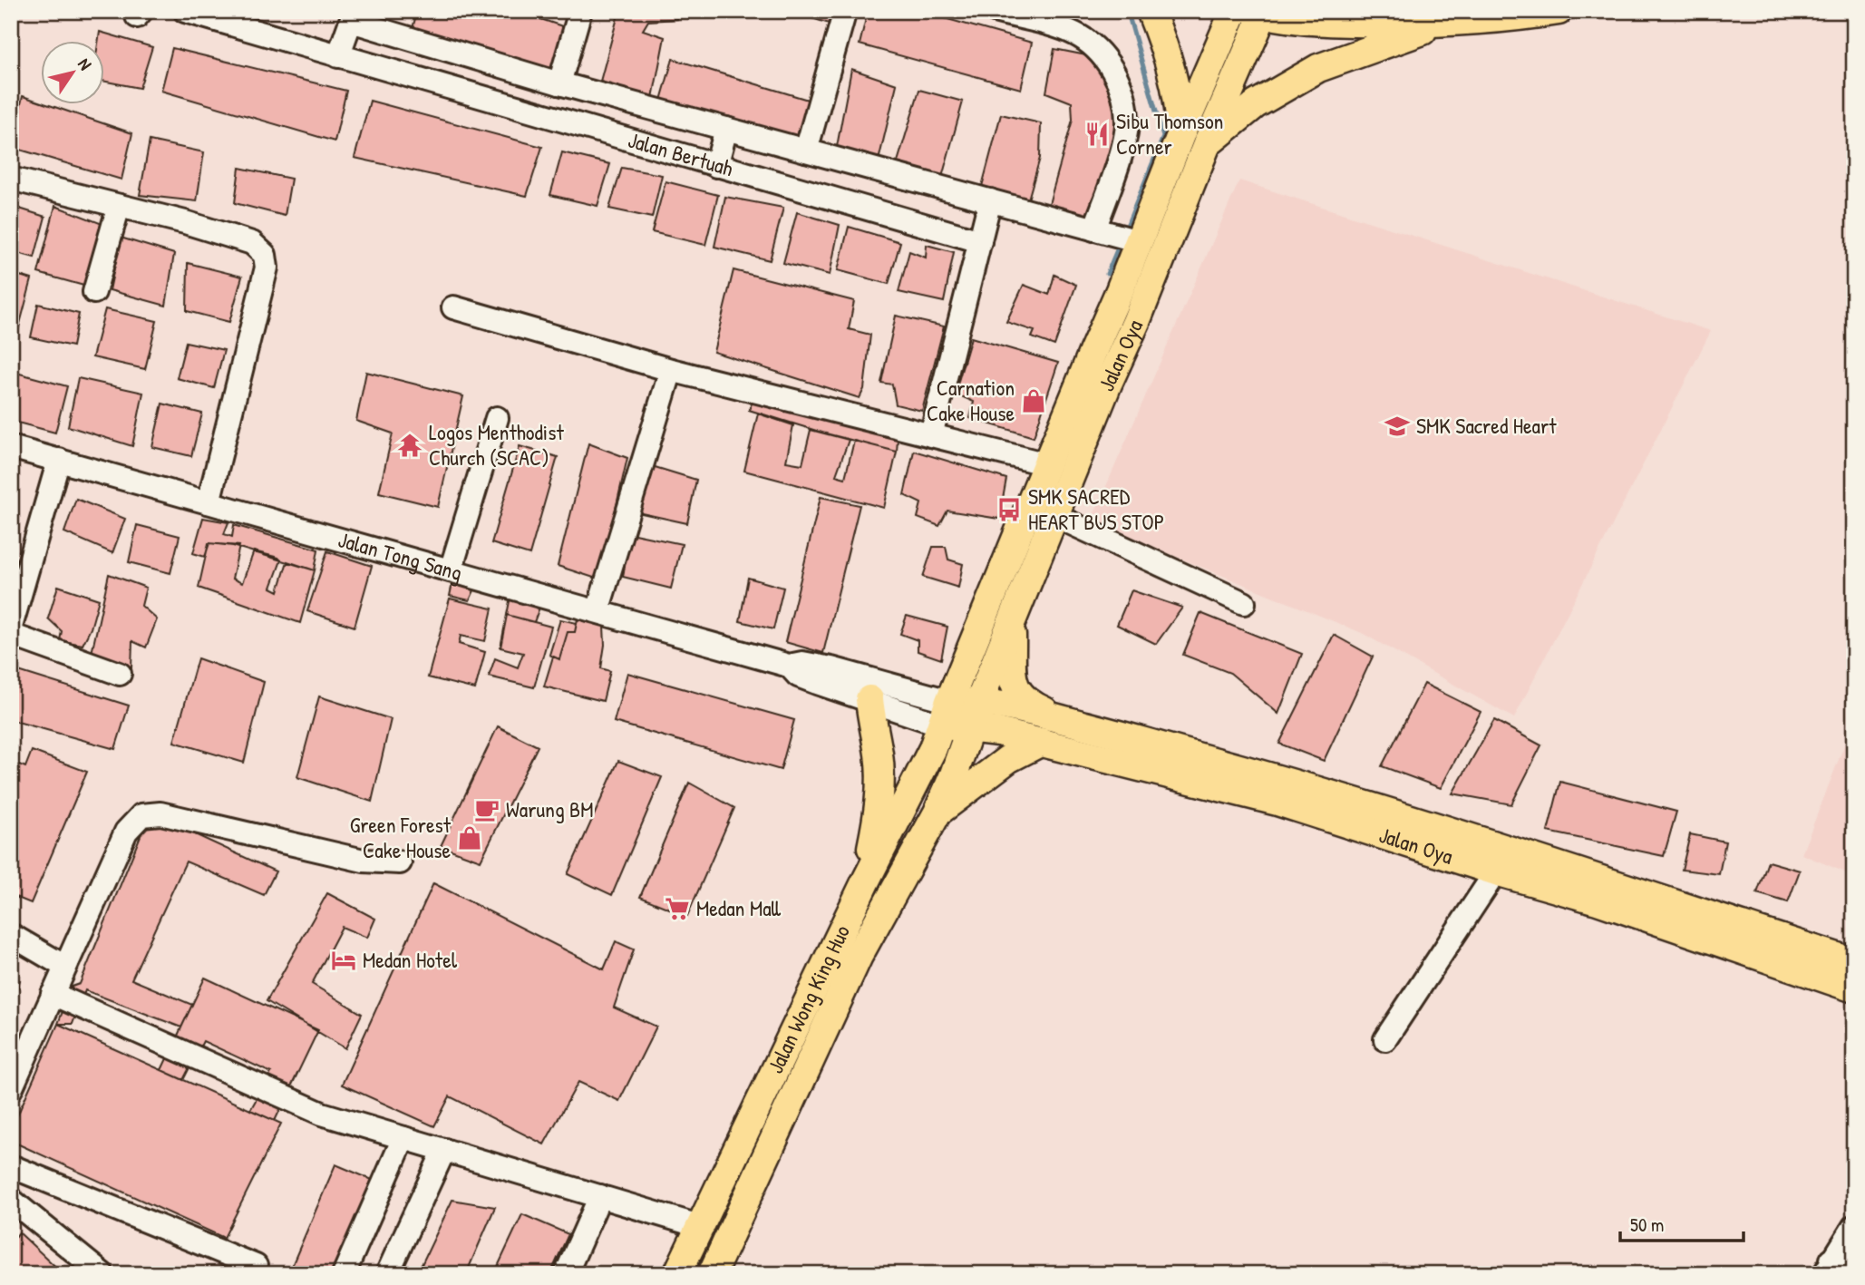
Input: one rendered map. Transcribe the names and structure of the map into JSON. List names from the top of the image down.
{
  "streets": {
    "main road": ["Jalan Oya", "Jalan Wong King Huo"],
    "street": ["Jalan Bertuah", "Jalan Tong Sang"]
  },
  "crossings": [
    ["Jalan Oya", "Jalan Tong Sang"],
    ["Jalan Oya", "Jalan Wong King Huo"],
    ["Jalan Tong Sang", "Jalan Wong King Huo"]
  ],
  "places": {
    "restaurant": ["Sibu Thomson Corner"],
    "shop": ["Carnation Cake House", "Green Forest Cake House"],
    "school or university": ["SMK Sacred Heart"],
    "temple": ["Logos Menthodist Church (SCAC)"],
    "bus stop": ["SMK SACRED HEART BUS STOP"],
    "cafe": ["Warung BM"],
    "supermarket": ["Medan Mall"],
    "hotel": ["Medan Hotel"]
  },
  "scale_bar": "50 m",
  "north": "top right"
}
